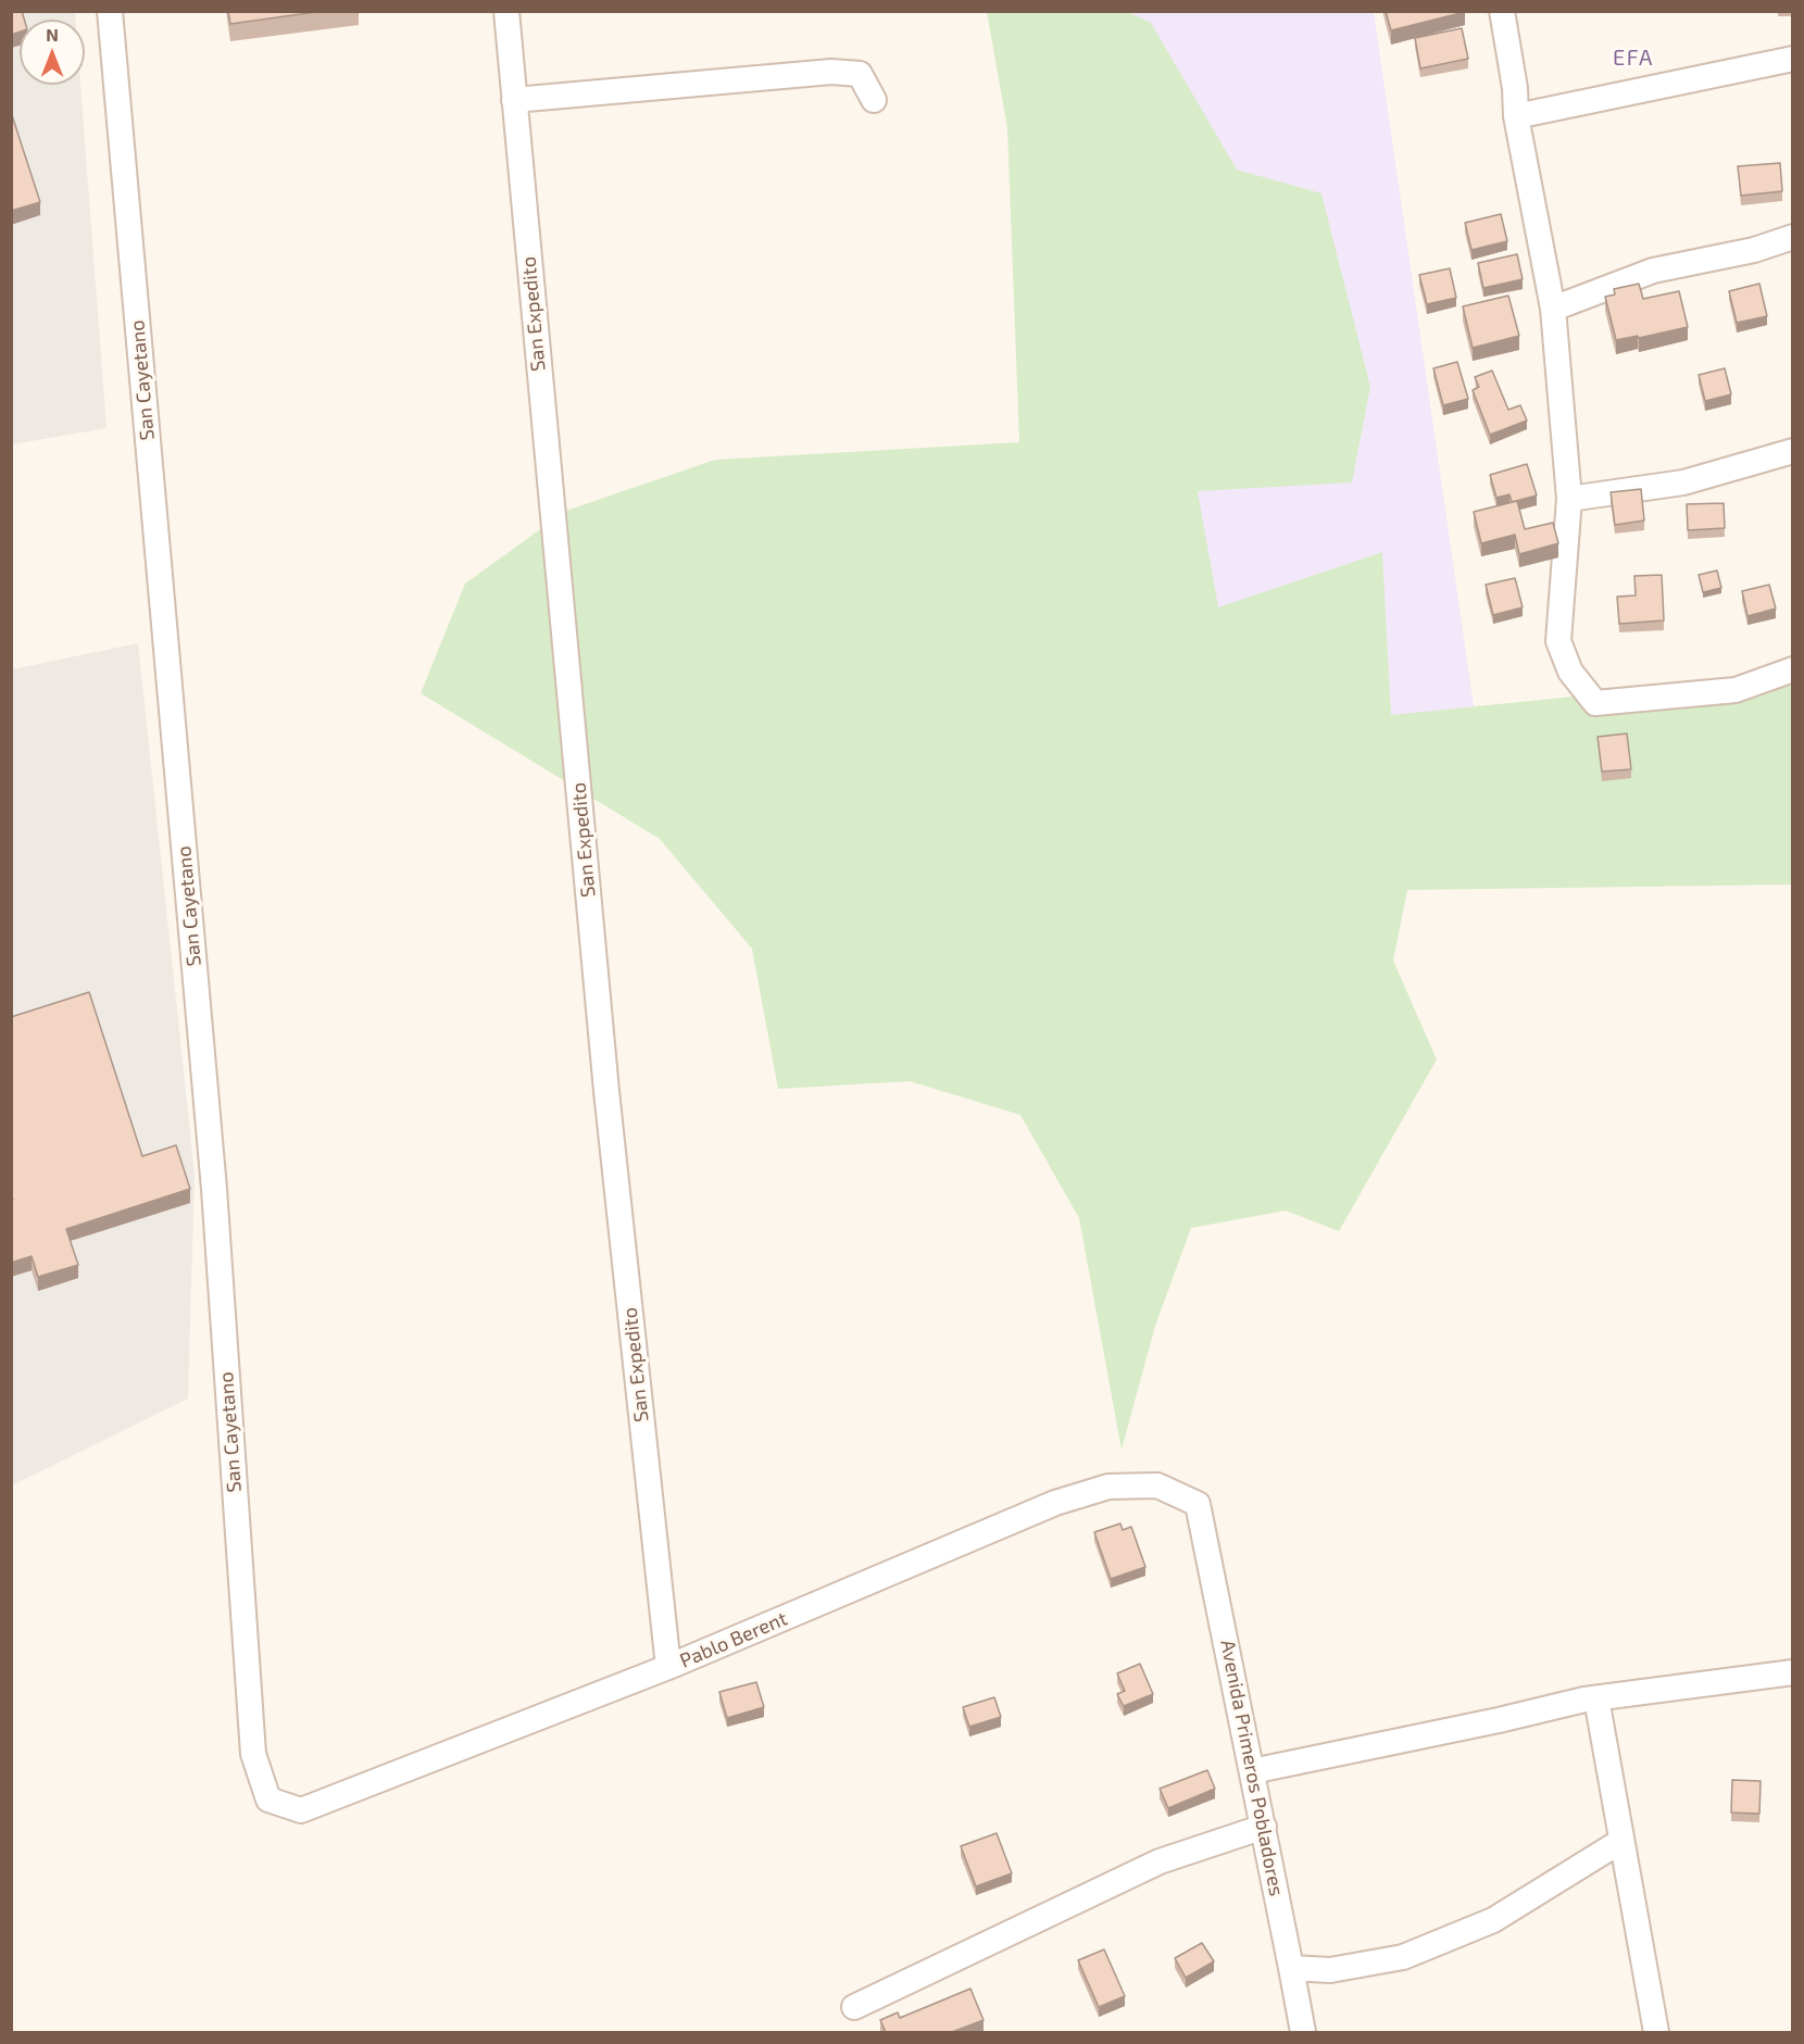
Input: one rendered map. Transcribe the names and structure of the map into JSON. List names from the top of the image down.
{
  "streets": {
    "street": [
      "San Expedito",
      "San Cayetano",
      "Pablo Berent",
      "Avenida Primeros Pobladores"
    ]
  },
  "crossings": [
    ["San Expedito", "Pablo Berent"],
    ["San Cayetano", "Pablo Berent"],
    ["Pablo Berent", "Avenida Primeros Pobladores"]
  ],
  "districts": ["EFA"],
  "north": "top"
}
